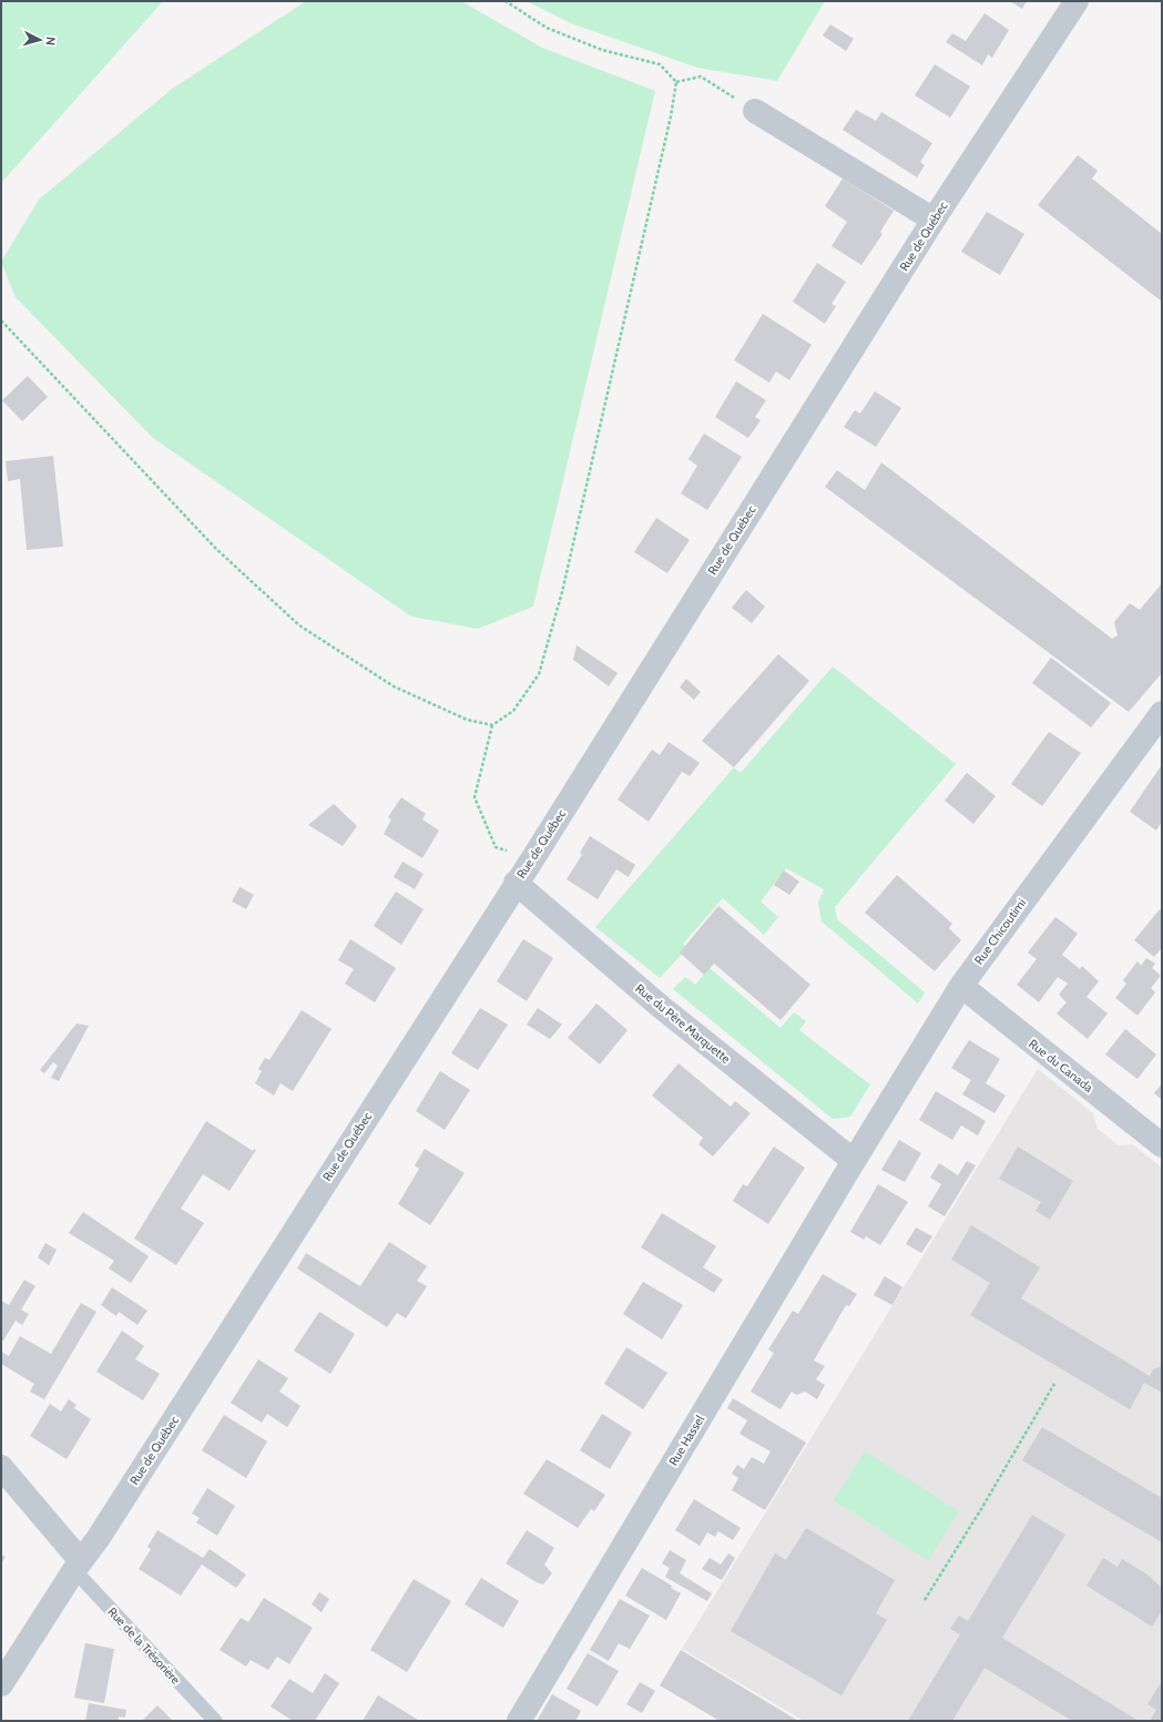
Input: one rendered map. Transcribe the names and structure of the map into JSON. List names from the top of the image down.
{
  "streets": {
    "street": [
      "Rue de Québec",
      "Rue Chicoutimi",
      "Rue du Père Marquette",
      "Rue du Canada",
      "Rue Hassel",
      "Rue de la Trésorière"
    ]
  },
  "crossings": [
    ["Rue de Québec", "Rue du Père Marquette"],
    ["Rue de Québec", "Rue de la Trésorière"],
    ["Rue Chicoutimi", "Rue du Père Marquette"],
    ["Rue Chicoutimi", "Rue du Canada"],
    ["Rue Chicoutimi", "Rue Hassel"],
    ["Rue du Père Marquette", "Rue Hassel"]
  ],
  "north": "right"
}
